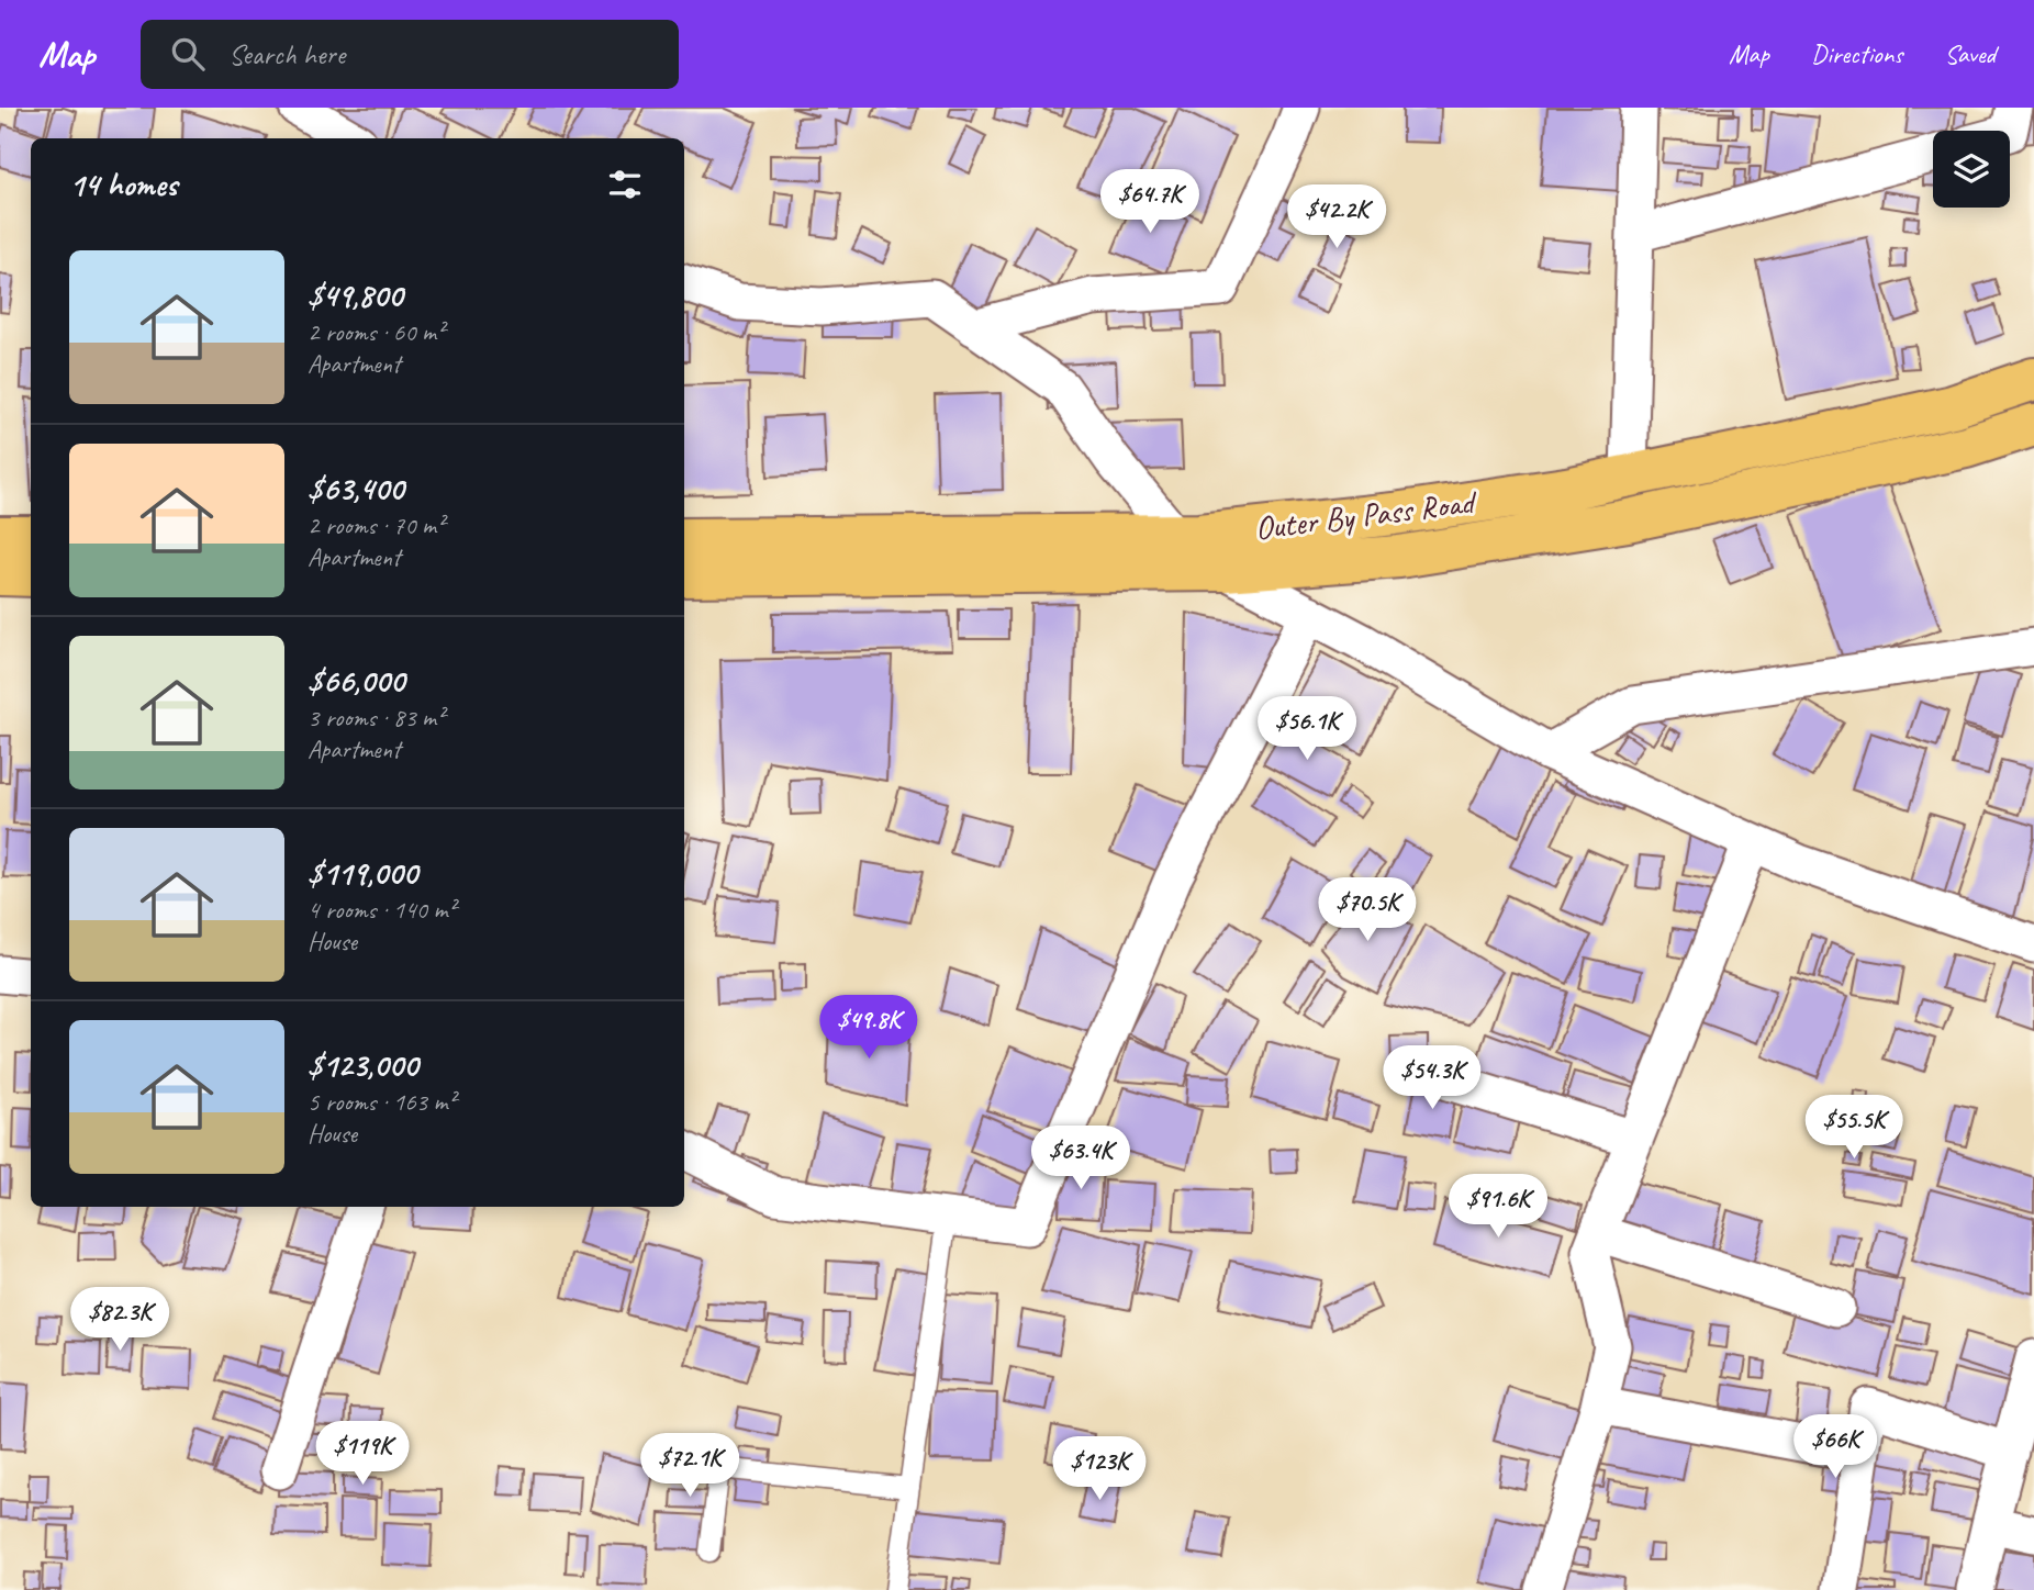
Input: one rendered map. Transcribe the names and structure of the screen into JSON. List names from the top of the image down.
{
  "streets": {
    "main road": ["Outer By Pass Road"]
  },
  "page": {
    "header": "Map",
    "search": "Search here",
    "nav": ["Map", "Directions", "Saved"],
    "heading": "14 homes",
    "price": [
      "$64.7K",
      "$42.2K",
      "$56.1K",
      "$70.5K",
      "$49.8K",
      "$54.3K",
      "$55.5K",
      "$63.4K",
      "$91.6K",
      "$82.3K",
      "$66K",
      "$119K",
      "$72.1K",
      "$123K"
    ],
    "list": [
      {
        "name": "$49,800",
        "note": "2 rooms · 60 m² · Apartment"
      },
      {
        "name": "$63,400",
        "note": "2 rooms · 70 m² · Apartment"
      },
      {
        "name": "$66,000",
        "note": "3 rooms · 83 m² · Apartment"
      },
      {
        "name": "$119,000",
        "note": "4 rooms · 140 m² · House"
      },
      {
        "name": "$123,000",
        "note": "5 rooms · 163 m² · House"
      }
    ]
  }
}
